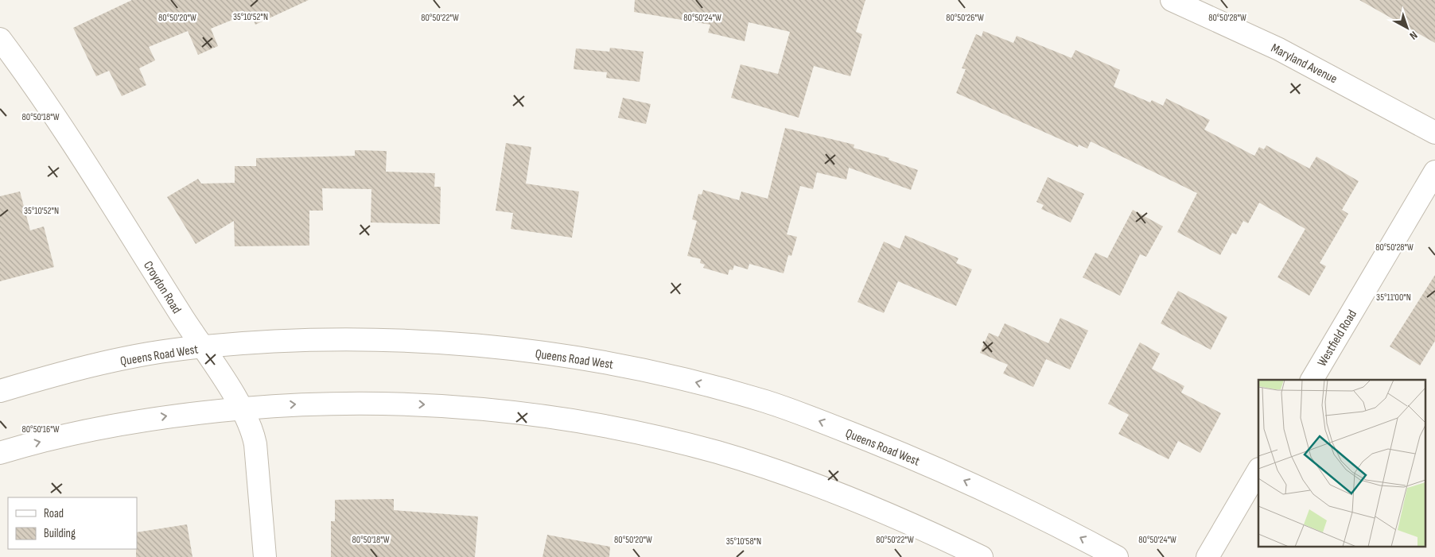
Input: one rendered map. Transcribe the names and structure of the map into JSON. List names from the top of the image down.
{
  "streets": {
    "street": [
      "Maryland Avenue",
      "Croydon Road",
      "Westfield Road",
      "Queens Road West"
    ]
  },
  "crossings": [
    ["Croydon Road", "Queens Road West"]
  ],
  "legend": ["Road", "Building"],
  "north": "bottom right",
  "coordinates": [
    "35°10'52\"N",
    "80°50'28\"W",
    "80°50'20\"W",
    "80°50'22\"W",
    "80°50'24\"W",
    "80°50'26\"W",
    "80°50'18\"W",
    "35°11'00\"N",
    "80°50'16\"W",
    "35°10'58\"N"
  ]
}
